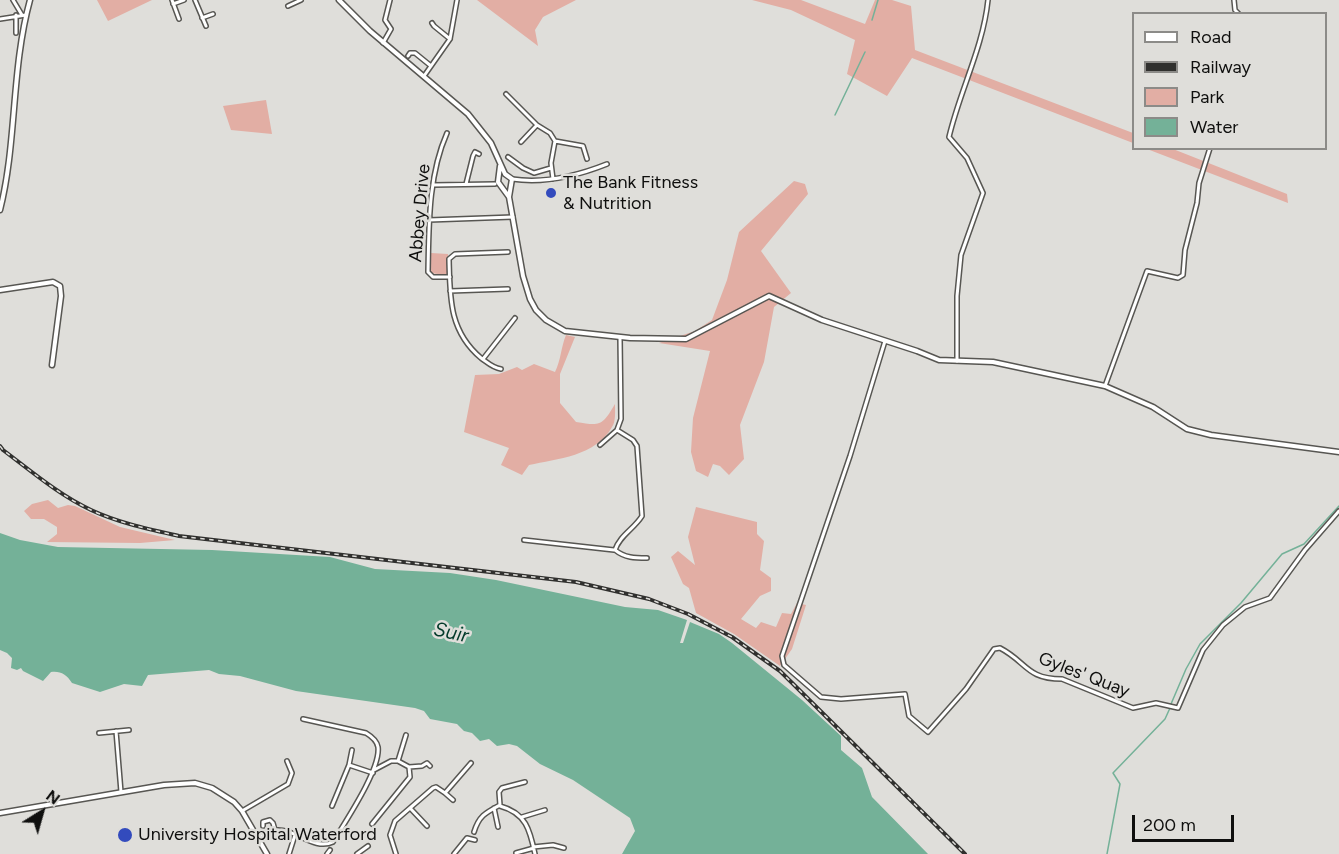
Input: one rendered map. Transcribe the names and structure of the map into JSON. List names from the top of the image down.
{
  "streets": {
    "street": ["Abbey Drive", "Gyles' Quay"]
  },
  "water": ["Suir"],
  "places": ["The Bank Fitness & Nutrition", "University Hospital Waterford"],
  "legend": [
    "Road",
    "Railway",
    "Park",
    "Water"
  ],
  "scale_bar": "200 m",
  "north": "top right"
}
